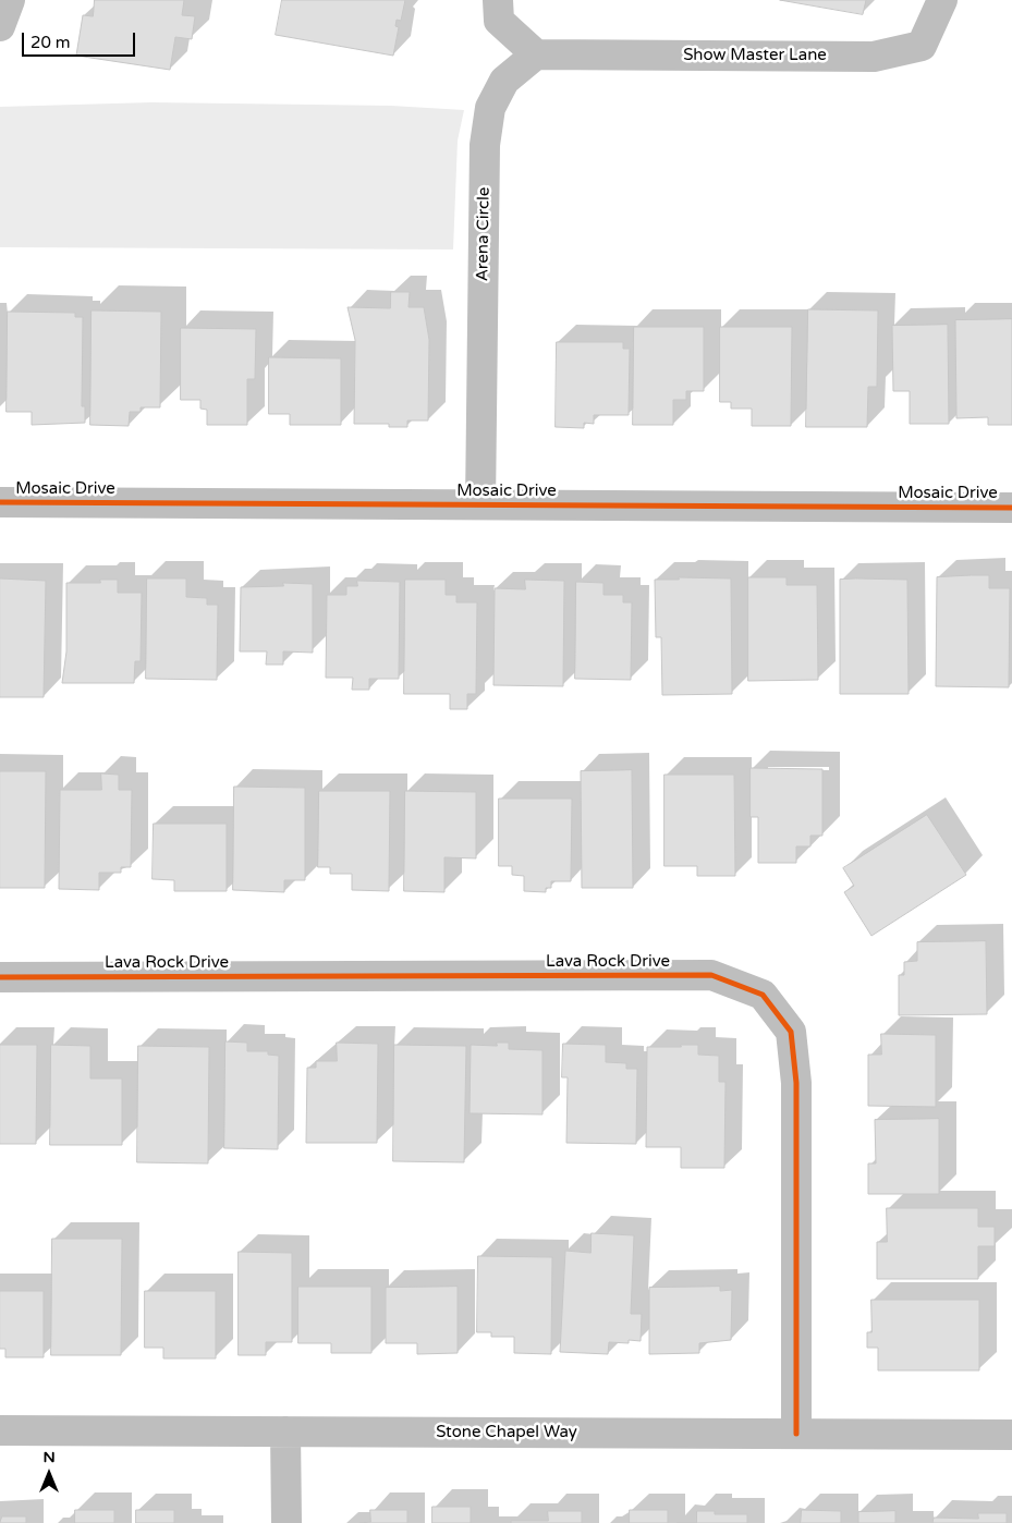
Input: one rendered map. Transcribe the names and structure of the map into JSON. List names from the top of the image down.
{
  "streets": {
    "street": [
      "Show Master Lane",
      "Arena Circle",
      "Mosaic Drive",
      "Lava Rock Drive",
      "Stone Chapel Way"
    ]
  },
  "crossings": [
    ["Show Master Lane", "Arena Circle"],
    ["Arena Circle", "Mosaic Drive"],
    ["Lava Rock Drive", "Stone Chapel Way"]
  ],
  "scale_bar": "20 m",
  "north": "top"
}
